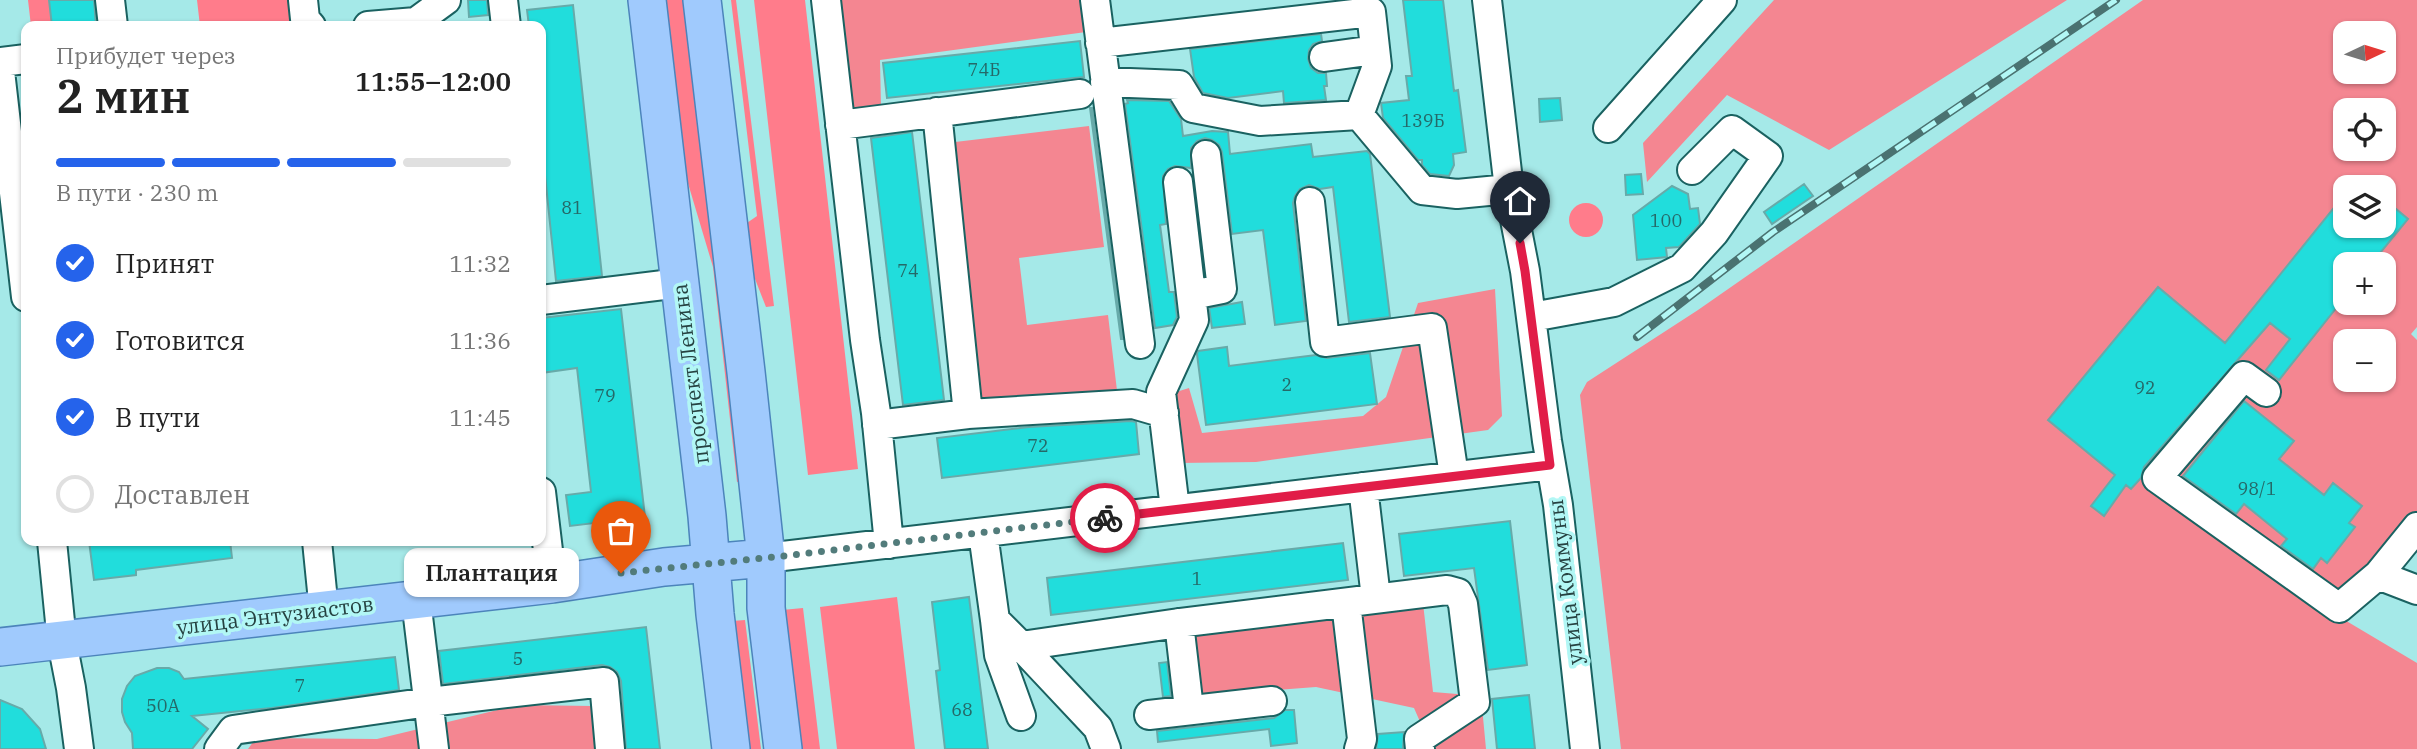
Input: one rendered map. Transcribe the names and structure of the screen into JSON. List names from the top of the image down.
{
  "streets": {
    "main road": ["проспект Ленина", "улица Энтузиастов"],
    "street": ["улица Коммуны"]
  },
  "crossings": [
    ["проспект Ленина", "улица Энтузиастов"],
    ["улица Коммуны", "улица Энтузиастов"]
  ],
  "places": ["Плантация"],
  "house_numbers": [
    "74Б",
    "139Б",
    "81",
    "100",
    "74",
    "2",
    "92",
    "79",
    "72",
    "98/1",
    "1",
    "5",
    "7",
    "50А",
    "68"
  ],
  "north": "right",
  "page": {
    "map_buttons": ["+", "−"],
    "heading": ["2 мин", "Прибудет через", "11:55–12:00"],
    "bar": "В пути · 230 m",
    "list": [
      ["Принят", "11:32"],
      ["Готовится", "11:36"],
      ["В пути", "11:45"],
      "Доставлен"
    ],
    "bubble": "Плантация"
  }
}
